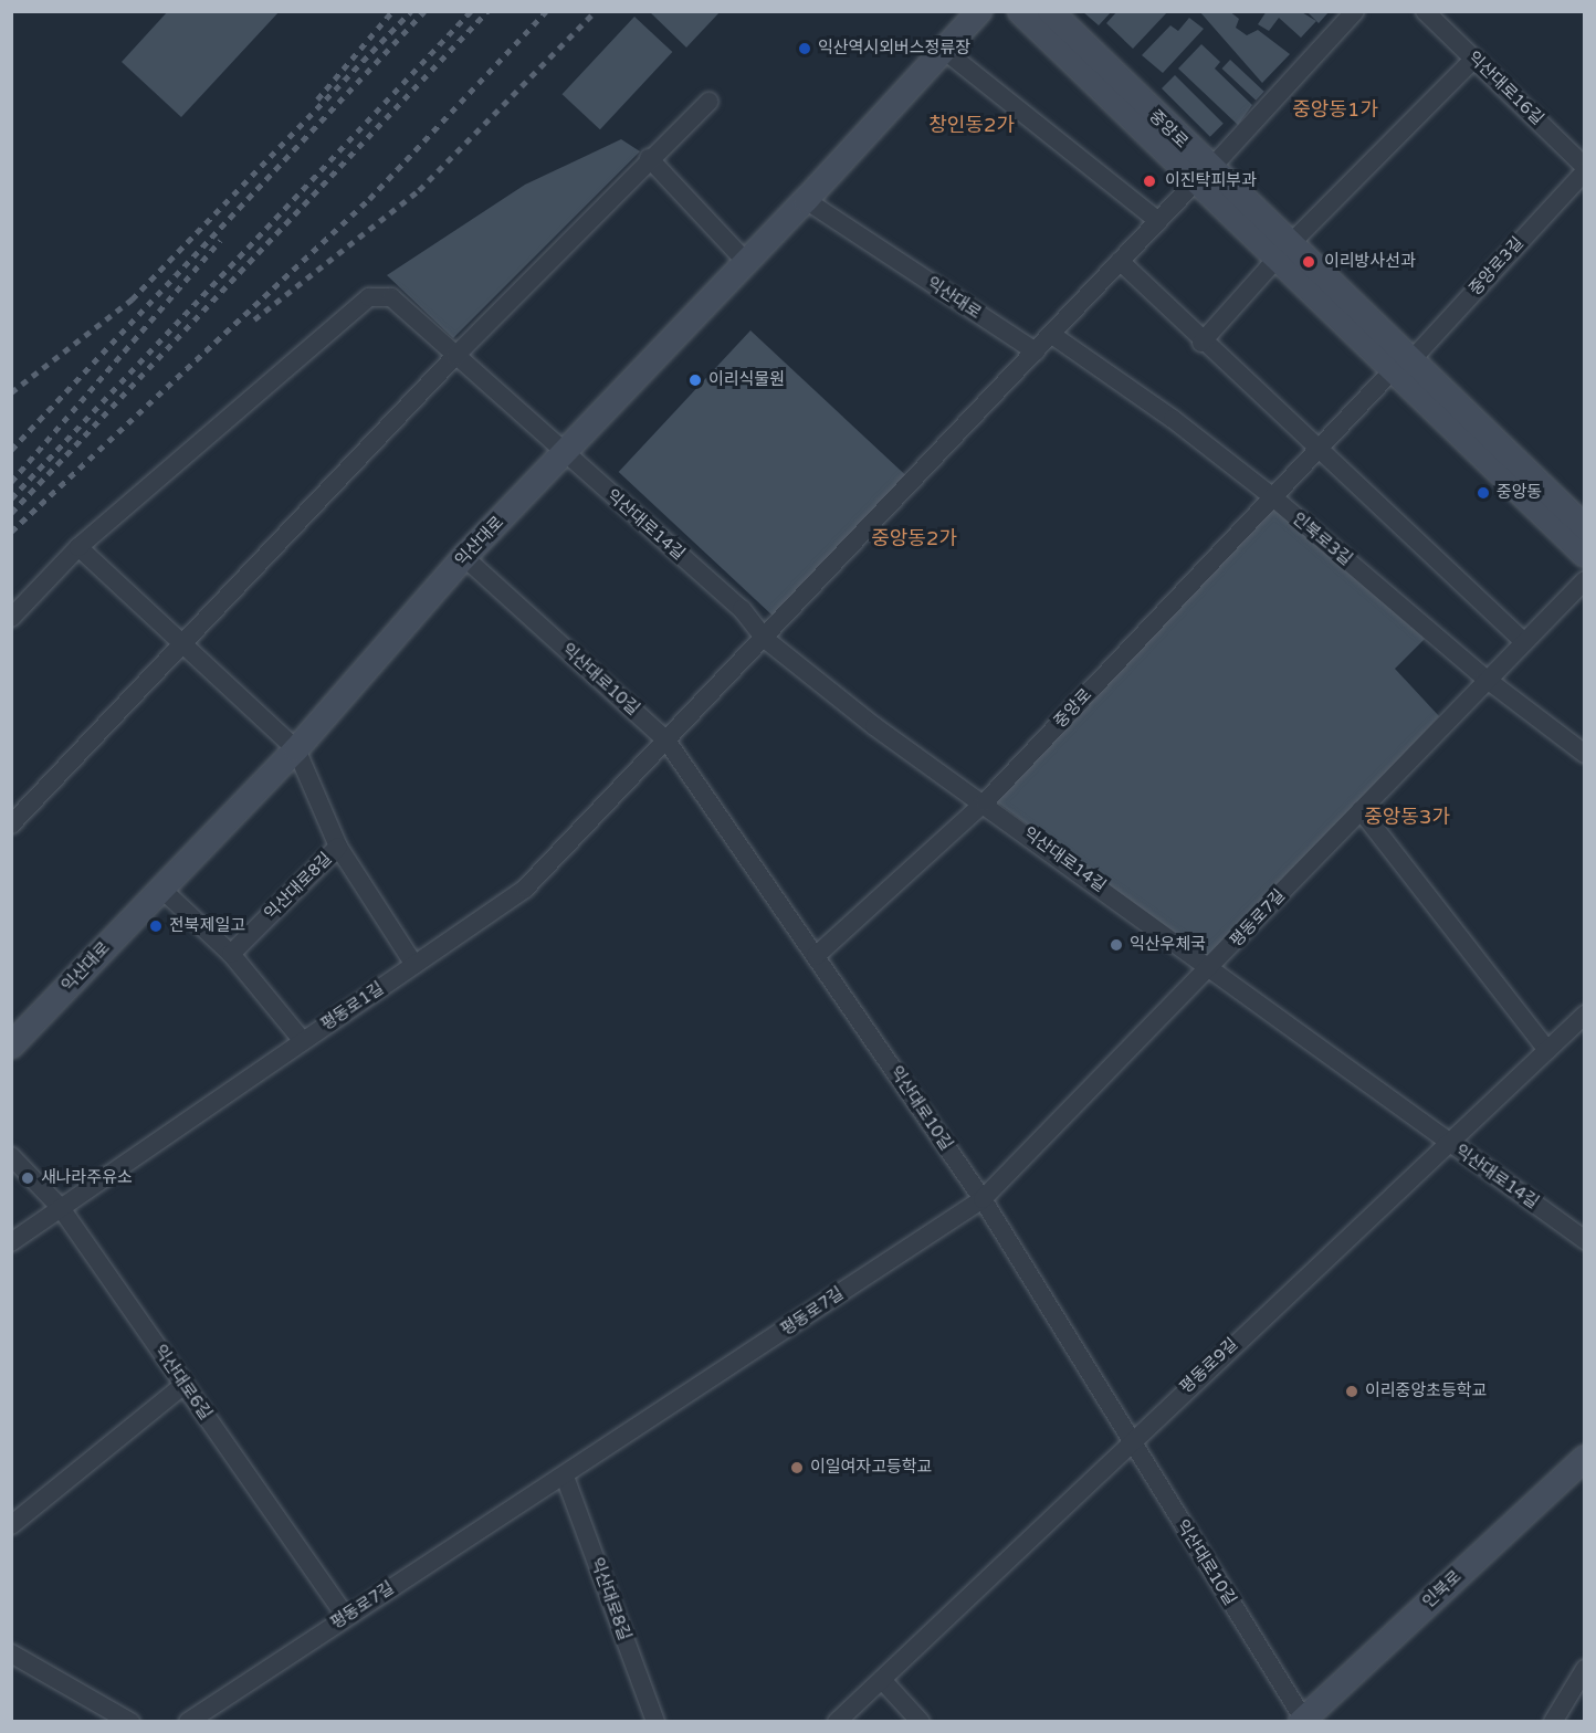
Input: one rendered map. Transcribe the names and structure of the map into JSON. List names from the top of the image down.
{
  "streets": {
    "street": [
      "익산대로16길",
      "중앙로",
      "중앙로3길",
      "익산대로",
      "익산대로14길",
      "인북로3길",
      "익산대로10길",
      "익산대로8길",
      "평동로7길",
      "평동로1길",
      "평동로9길",
      "익산대로6길",
      "인북로"
    ]
  },
  "crossings": [
    ["익산대로16길", "중앙로3길"],
    ["중앙로", "중앙로3길"],
    ["중앙로", "익산대로14길"],
    ["중앙로", "인북로3길"],
    ["중앙로", "익산대로10길"],
    ["익산대로", "익산대로14길"],
    ["익산대로", "익산대로10길"],
    ["익산대로", "익산대로8길"],
    ["익산대로14길", "평동로7길"],
    ["익산대로14길", "평동로9길"],
    ["인북로3길", "평동로7길"],
    ["익산대로10길", "평동로7길"],
    ["익산대로10길", "평동로1길"],
    ["익산대로10길", "평동로9길"],
    ["익산대로10길", "인북로"],
    ["익산대로8길", "평동로7길"],
    ["익산대로8길", "평동로1길"],
    ["평동로7길", "익산대로6길"],
    ["평동로1길", "익산대로6길"]
  ],
  "districts": [
    "중앙동1가",
    "창인동2가",
    "중앙동2가",
    "중앙동3가"
  ],
  "places": [
    "익산역시외버스정류장",
    "이진탁피부과",
    "이리방사선과",
    "이리식물원",
    "중앙동",
    "전북제일고",
    "익산우체국",
    "새나라주유소",
    "이리중앙초등학교",
    "이일여자고등학교"
  ]
}
